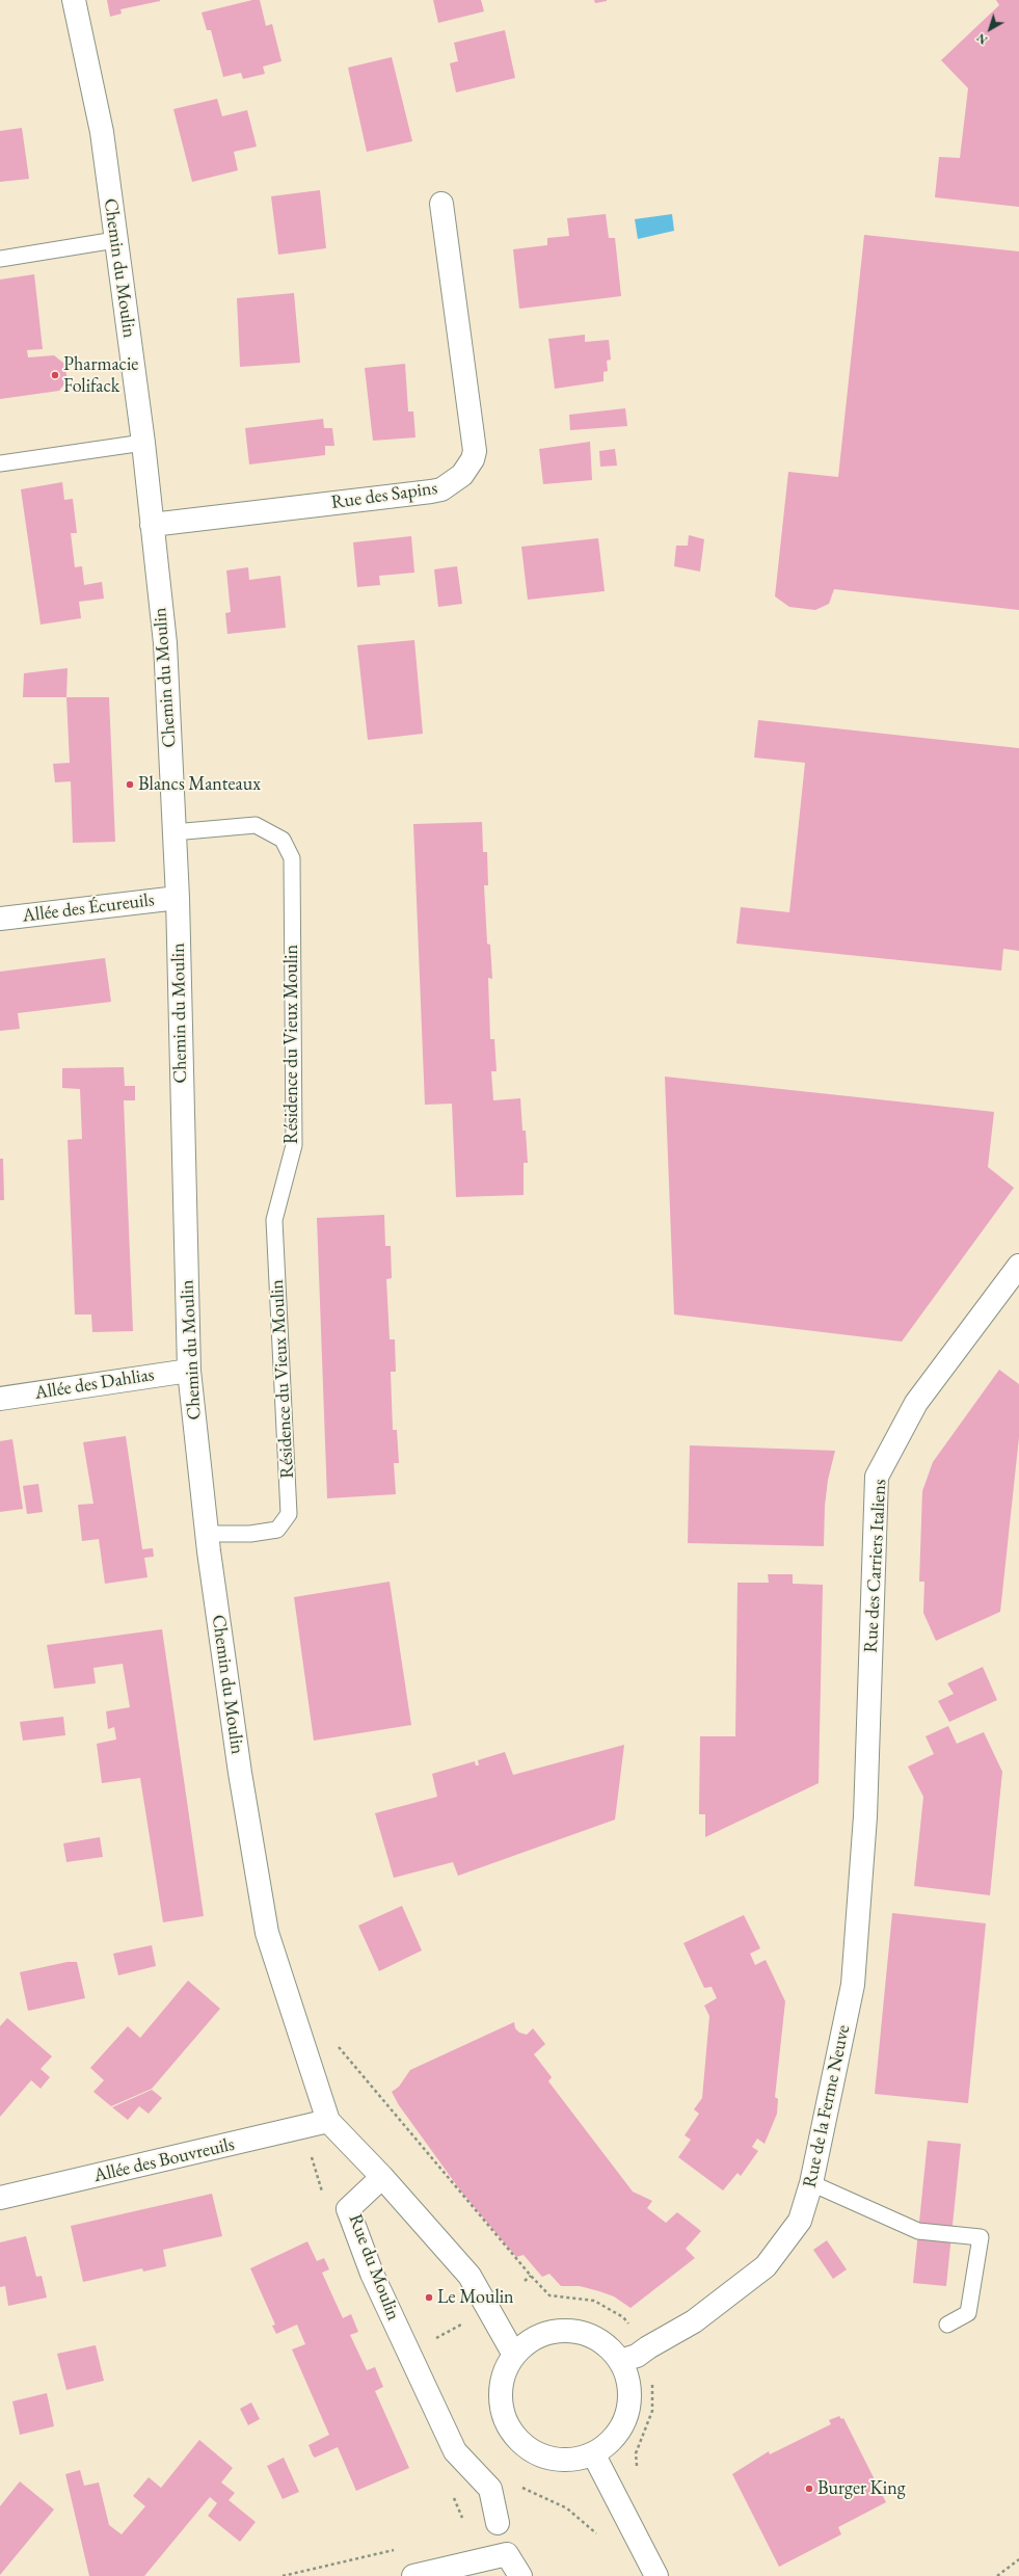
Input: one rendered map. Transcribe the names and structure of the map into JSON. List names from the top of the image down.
{
  "streets": {
    "street": [
      "Chemin du Moulin",
      "Rue des Sapins",
      "Allée des Écureuils",
      "Allée des Dahlias",
      "Rue des Carriers Italiens",
      "Rue de la Ferme Neuve",
      "Allée des Bouvreuils",
      "Rue du Moulin"
    ],
    "lane": ["Résidence du Vieux Moulin"]
  },
  "crossings": [
    ["Chemin du Moulin", "Rue des Sapins"],
    ["Chemin du Moulin", "Allée des Écureuils"],
    ["Chemin du Moulin", "Résidence du Vieux Moulin"],
    ["Chemin du Moulin", "Allée des Dahlias"],
    ["Chemin du Moulin", "Allée des Bouvreuils"],
    ["Rue des Carriers Italiens", "Rue de la Ferme Neuve"]
  ],
  "places": [
    "Pharmacie Folifack",
    "Blancs Manteaux",
    "Le Moulin",
    "Burger King"
  ],
  "north": "bottom left"
}
